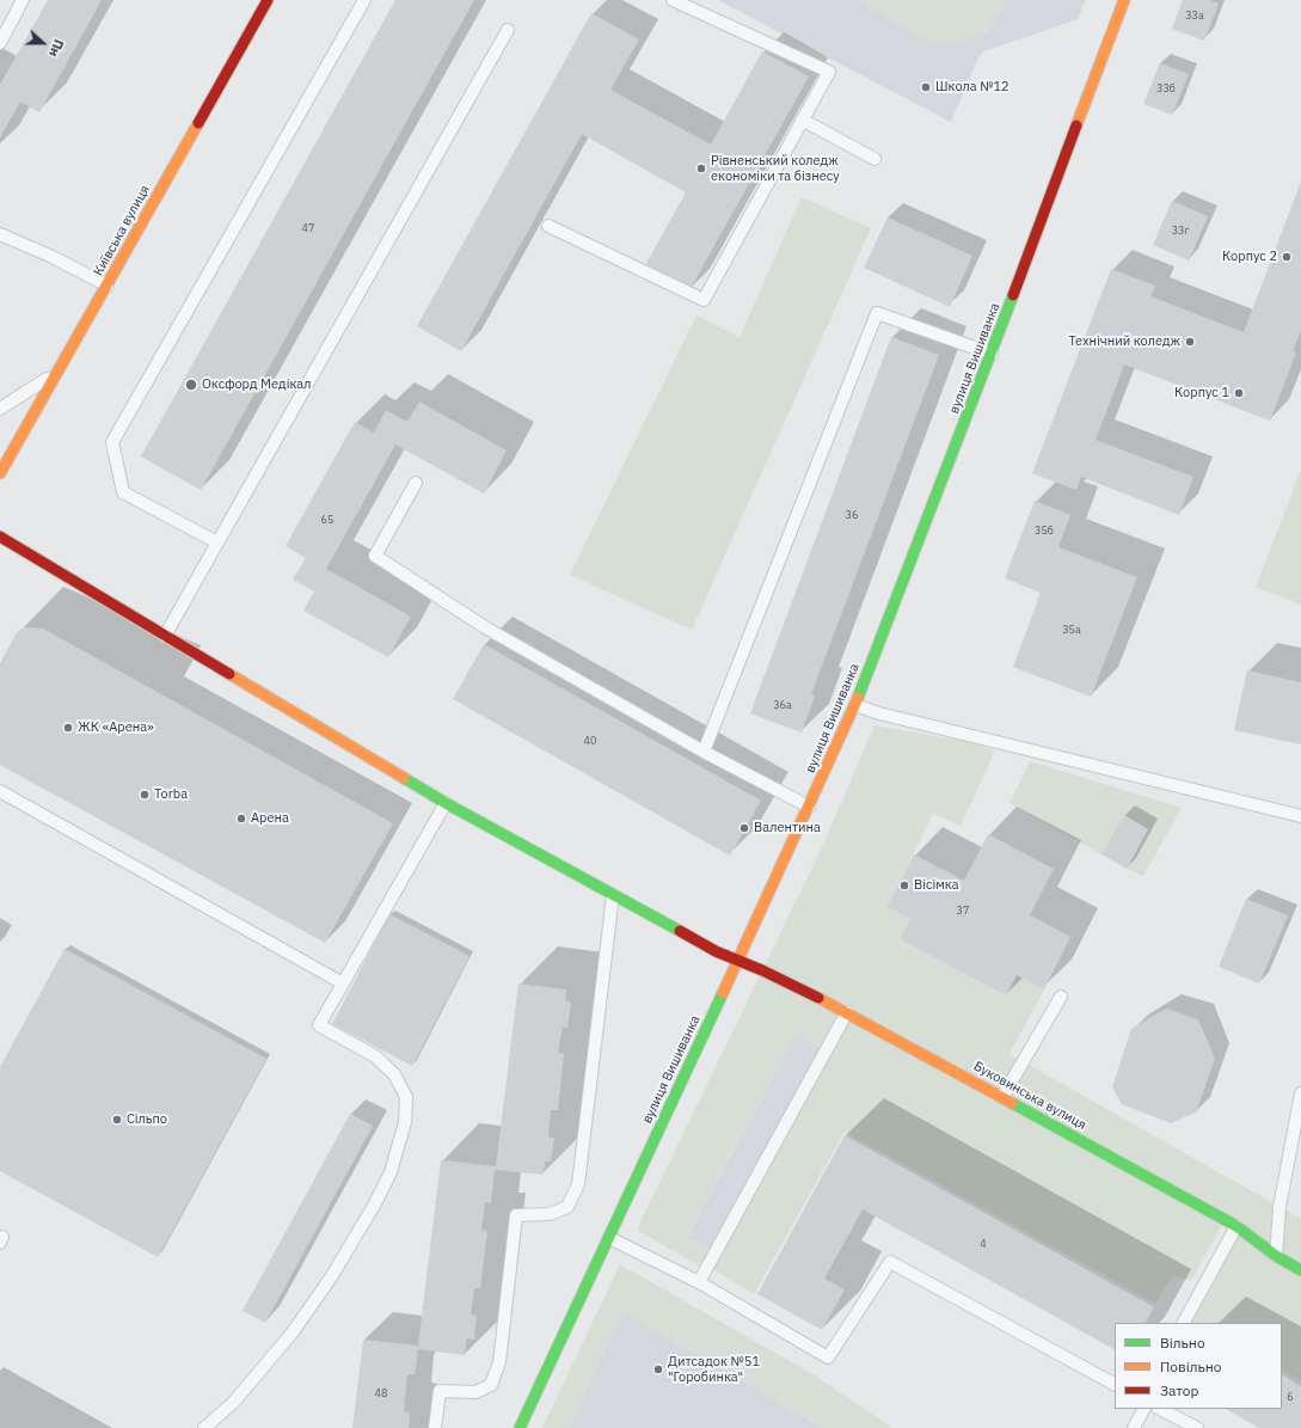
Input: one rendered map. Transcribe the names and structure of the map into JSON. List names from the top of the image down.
{
  "streets": {
    "street": ["Київська вулиця", "вулиця Вишиванка", "Буковинська вулиця"]
  },
  "crossings": [
    ["вулиця Вишиванка", "Буковинська вулиця"]
  ],
  "places": [
    "Школа №12",
    "Рівненський коледж економіки та бізнесу",
    "Корпус 2",
    "Технічний коледж",
    "Оксфорд Медікал",
    "Корпус 1",
    "ЖК «Арена»",
    "Torba",
    "Арена",
    "Валентина",
    "Вiсiмка",
    "Сільпо",
    "Дитсадок №51 \"Горобинка\""
  ],
  "house_numbers": [
    "33а",
    "33б",
    "47",
    "33г",
    "36",
    "65",
    "35б",
    "35а",
    "36а",
    "40",
    "37",
    "4",
    "48",
    "6"
  ],
  "legend": ["Вільно", "Повільно", "Затор"],
  "north": "right"
}
